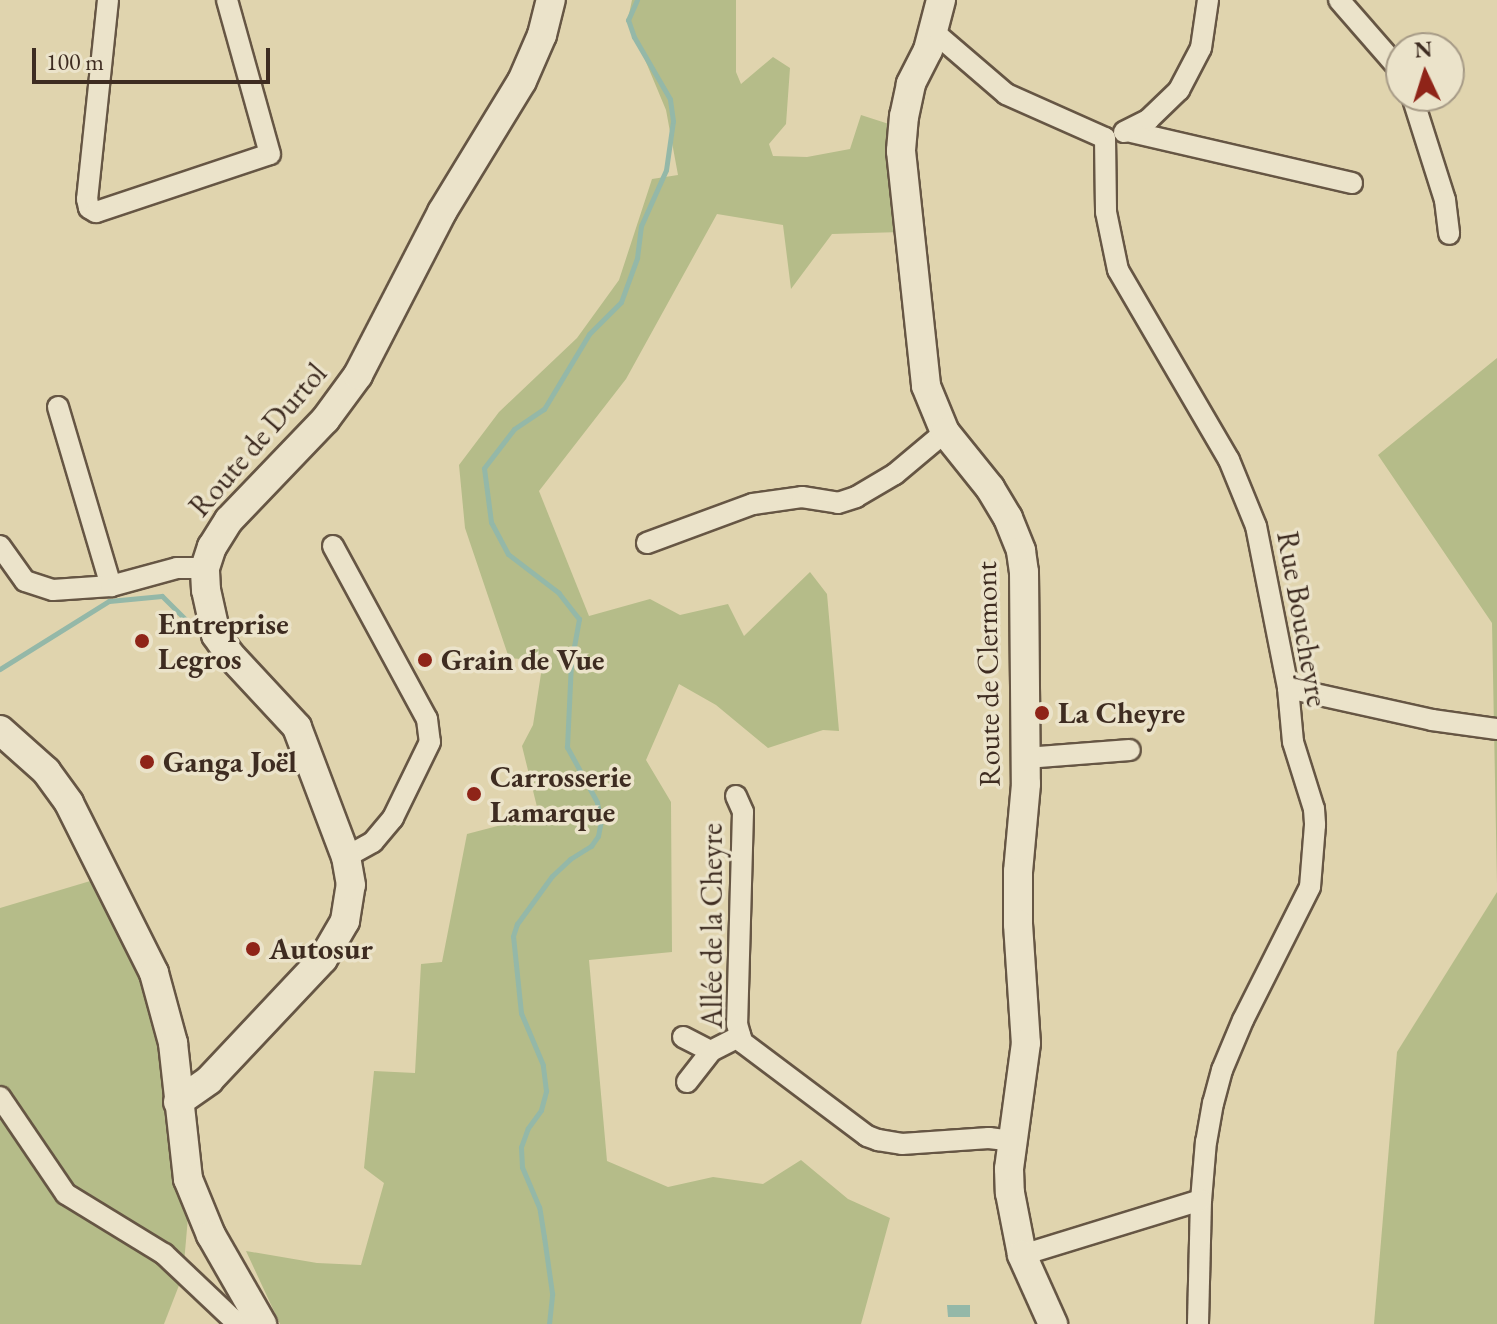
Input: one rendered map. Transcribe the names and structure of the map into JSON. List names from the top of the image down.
{
  "streets": {
    "street": [
      "Route de Durtol",
      "Rue Boucheyre",
      "Route de Clermont",
      "Allée de la Cheyre"
    ]
  },
  "crossings": [
    ["Route de Clermont", "Allée de la Cheyre"]
  ],
  "places": [
    "Entreprise Legros",
    "Grain de Vue",
    "La Cheyre",
    "Ganga Joël",
    "Carrosserie Lamarque",
    "Autosur"
  ],
  "scale_bar": "100 m",
  "north": "top"
}
